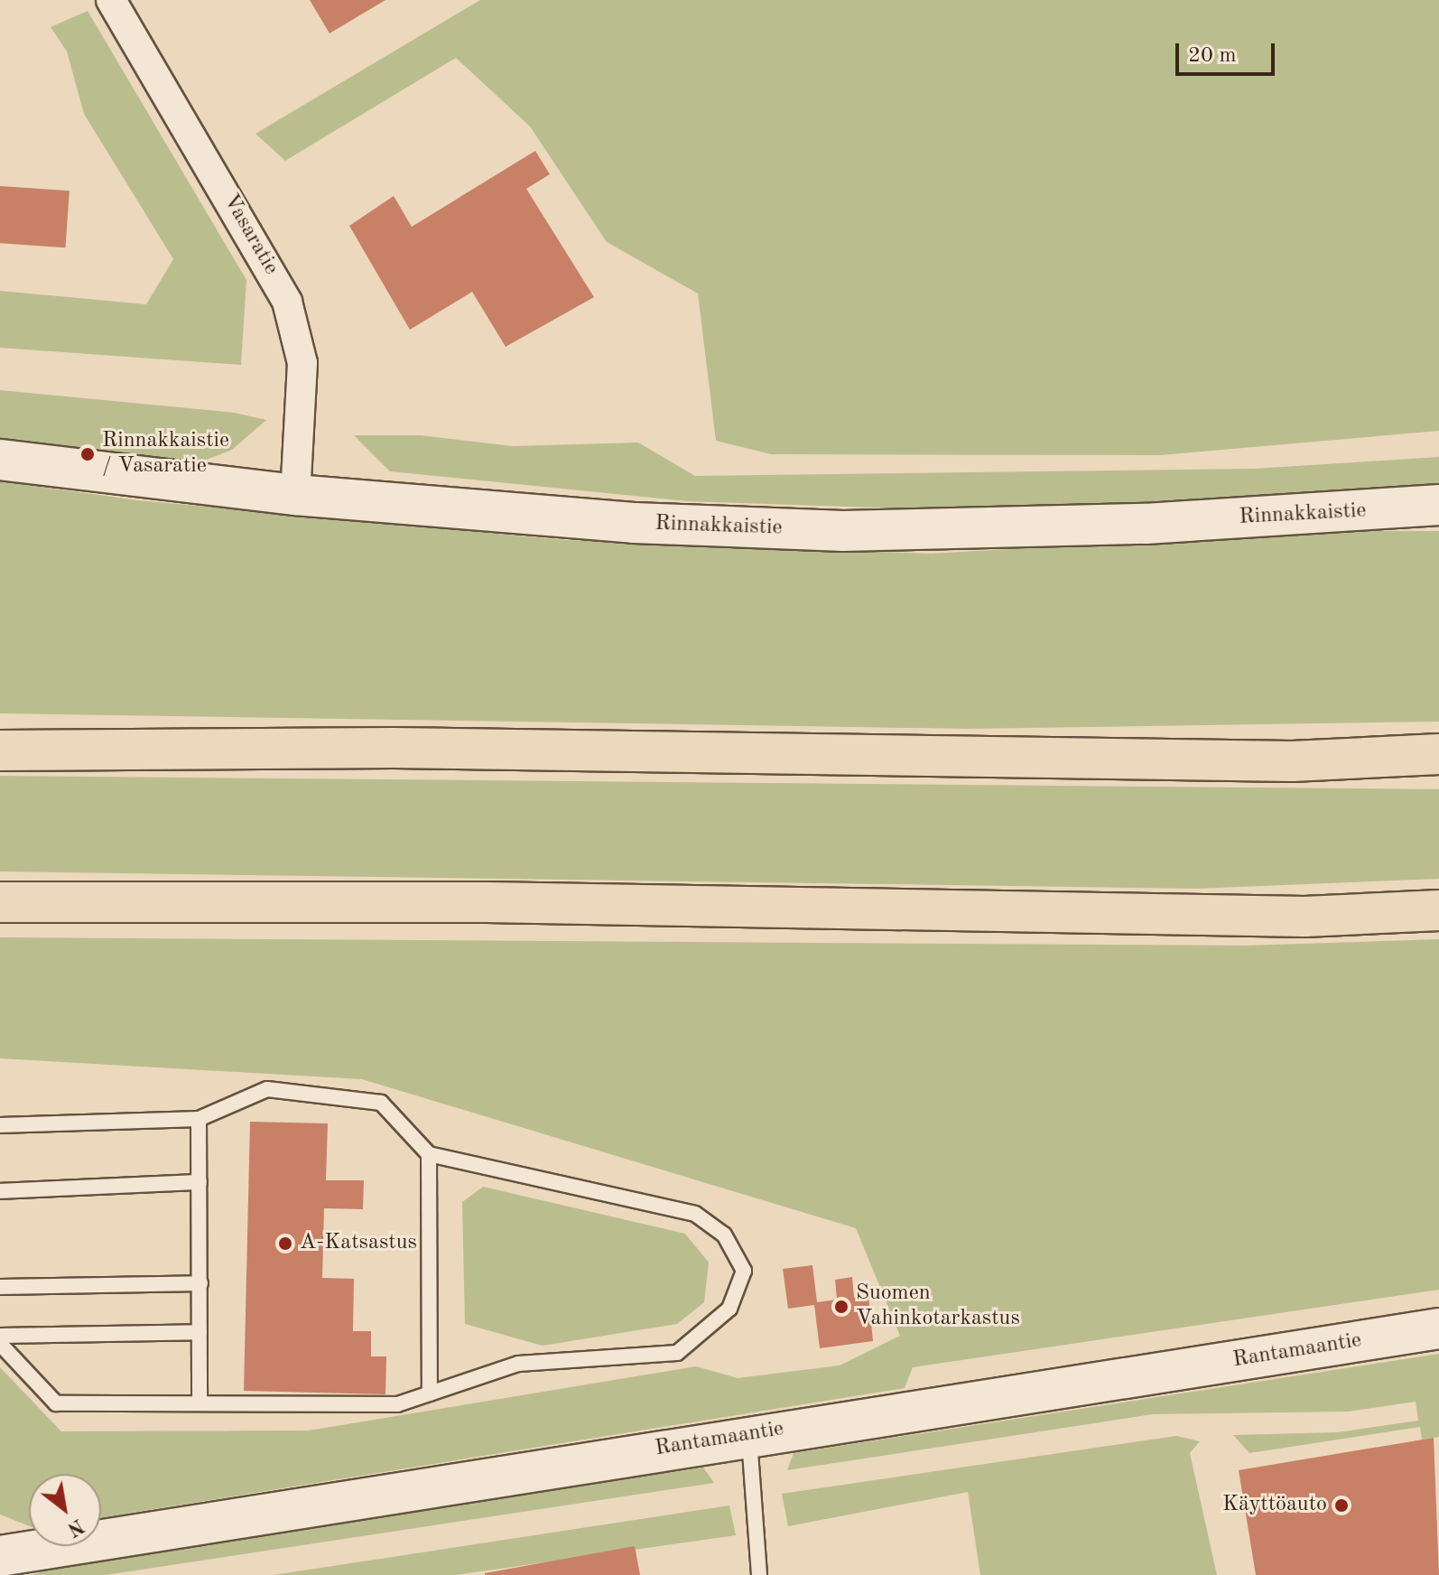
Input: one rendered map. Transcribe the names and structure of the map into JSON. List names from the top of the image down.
{
  "streets": {
    "main road": ["Rinnakkaistie", "Rantamaantie"],
    "street": ["Vasaratie"]
  },
  "crossings": [
    ["Vasaratie", "Rinnakkaistie"]
  ],
  "places": [
    "Rinnakkaistie / Vasaratie",
    "A-Katsastus",
    "Suomen Vahinkotarkastus",
    "Käyttöauto"
  ],
  "scale_bar": "20 m",
  "north": "bottom right"
}
